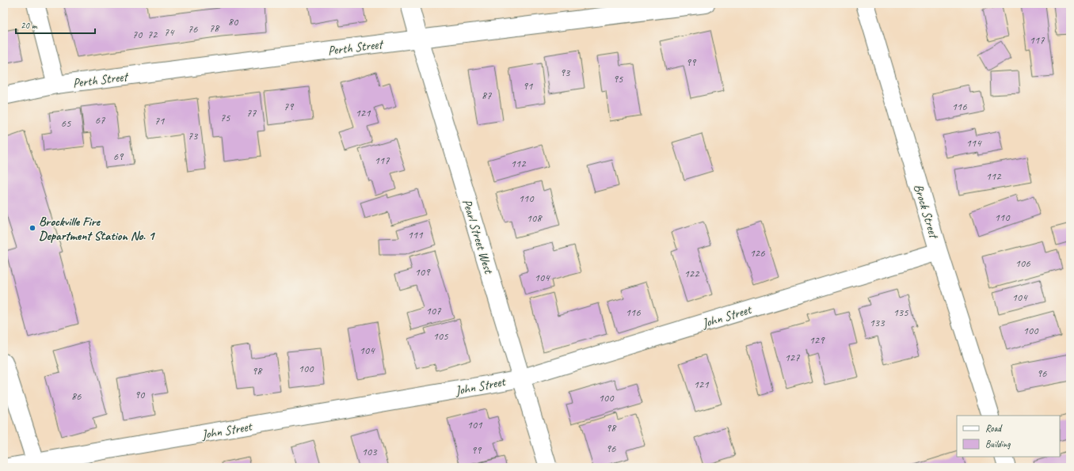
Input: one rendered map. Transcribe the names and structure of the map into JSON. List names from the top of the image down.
{
  "streets": {
    "street": [
      "Perth Street",
      "Brock Street",
      "Pearl Street West",
      "John Street"
    ]
  },
  "crossings": [
    ["Perth Street", "Pearl Street West"],
    ["Brock Street", "John Street"],
    ["Pearl Street West", "John Street"]
  ],
  "places": ["Brockville Fire Department Station No. 1"],
  "house_numbers": [
    "80",
    "78",
    "76",
    "74",
    "70",
    "72",
    "117",
    "99",
    "93",
    "95",
    "91",
    "87",
    "79",
    "116",
    "77",
    "121",
    "75",
    "67",
    "71",
    "65",
    "73",
    "114",
    "69",
    "117",
    "112",
    "112",
    "110",
    "110",
    "108",
    "111",
    "126",
    "106",
    "109",
    "122",
    "104",
    "104",
    "107",
    "116",
    "135",
    "133",
    "100",
    "105",
    "129",
    "104",
    "127",
    "100",
    "98",
    "96",
    "121",
    "90",
    "86",
    "100",
    "101",
    "98",
    "96",
    "99",
    "103"
  ],
  "legend": ["Road", "Building"],
  "scale_bar": "20 m"
}
